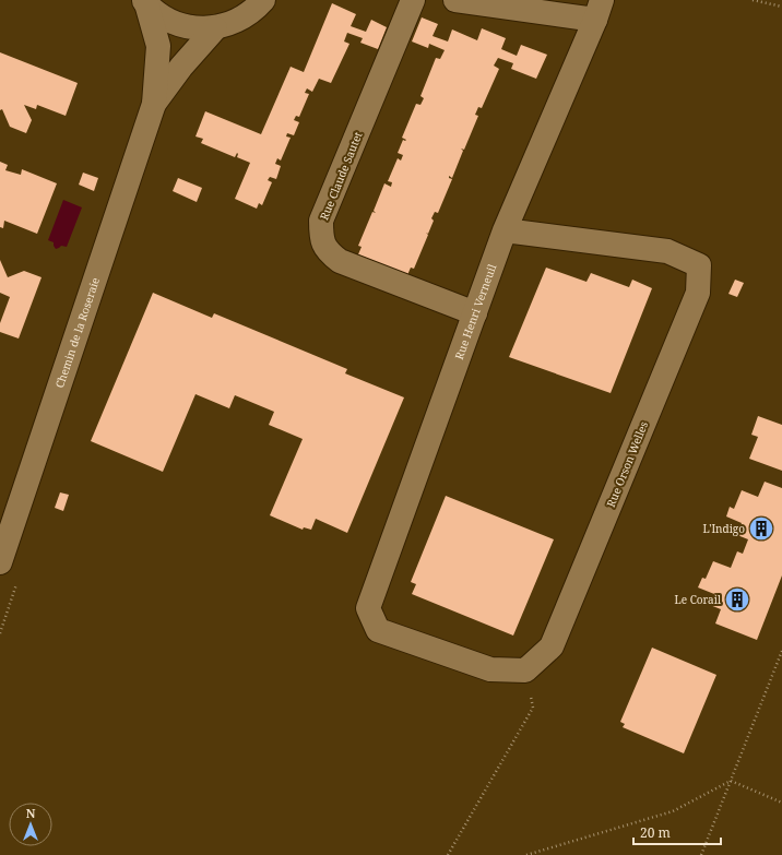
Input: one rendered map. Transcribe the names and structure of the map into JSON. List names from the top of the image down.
{
  "streets": {
    "street": [
      "Rue Claude Sautet",
      "Rue Henri Verneuil",
      "Chemin de la Roseraie",
      "Rue Orson Welles"
    ]
  },
  "crossings": [
    ["Rue Claude Sautet", "Rue Henri Verneuil"],
    ["Rue Henri Verneuil", "Rue Orson Welles"]
  ],
  "places": {
    "building": ["L'Indigo", "Le Corail"]
  },
  "scale_bar": "20 m",
  "north": "top"
}
